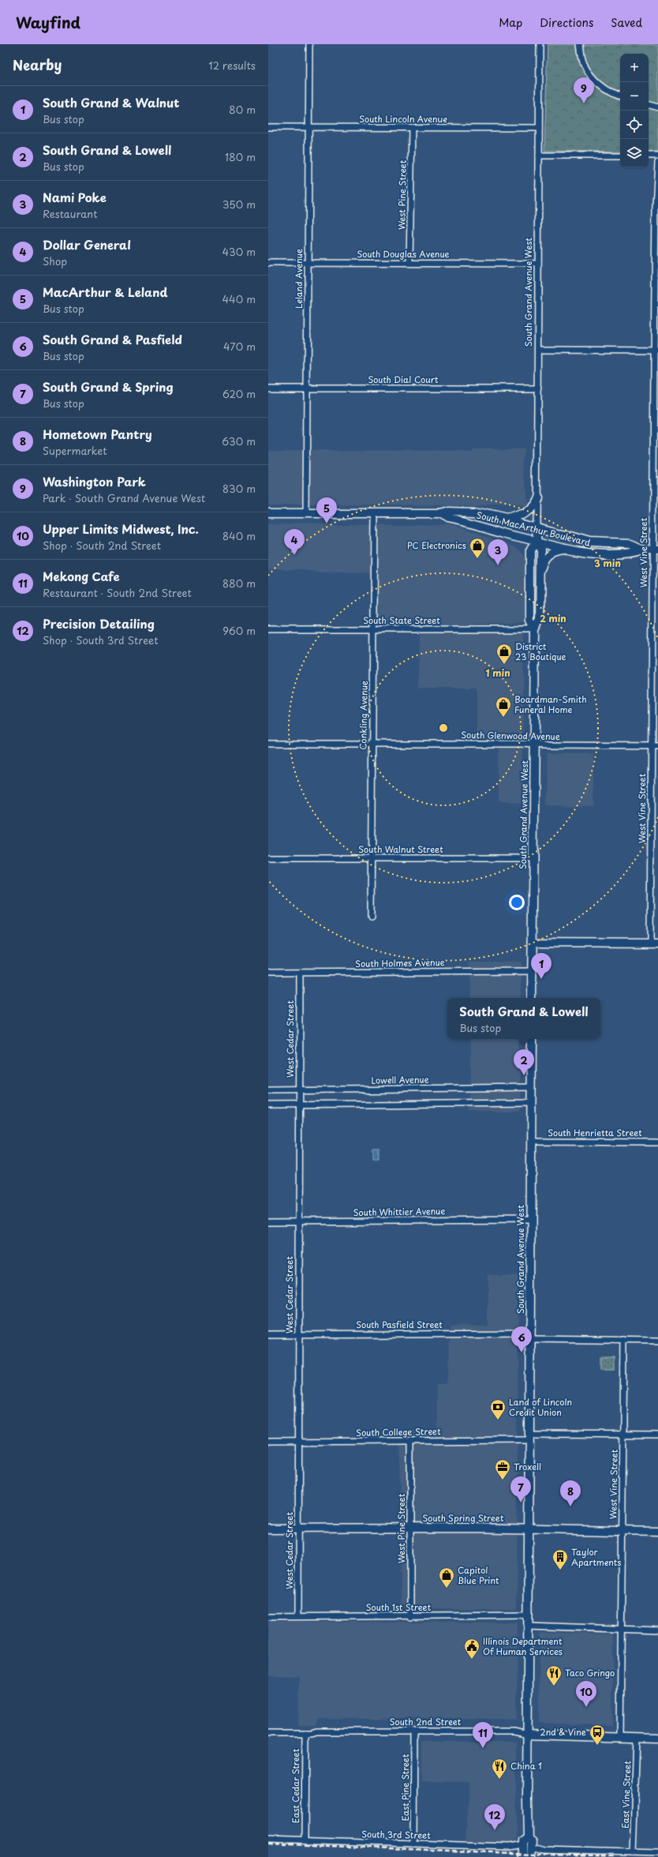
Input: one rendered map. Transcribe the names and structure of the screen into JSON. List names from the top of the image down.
{
  "streets": {
    "main road": [
      "South Grand Avenue West",
      "South MacArthur Boulevard",
      "South Spring Street",
      "South 2nd Street"
    ],
    "street": [
      "South Lincoln Avenue",
      "West Pine Street",
      "South Douglas Avenue",
      "Leland Avenue",
      "South Dial Court",
      "West Vine Street",
      "South State Street",
      "Conkling Avenue",
      "South Glenwood Avenue",
      "South Walnut Street",
      "South Holmes Avenue",
      "West Cedar Street",
      "Lowell Avenue",
      "South Henrietta Street",
      "South Whittier Avenue",
      "South Pasfield Street",
      "South College Street",
      "South 1st Street",
      "East Cedar Street",
      "East Pine Street",
      "East Vine Street",
      "South 3rd Street"
    ]
  },
  "crossings": [
    ["South Lincoln Avenue", "West Pine Street"],
    ["South Lincoln Avenue", "Leland Avenue"],
    ["South Lincoln Avenue", "South Grand Avenue West"],
    ["West Pine Street", "South Douglas Avenue"],
    ["West Pine Street", "South College Street"],
    ["West Pine Street", "South Spring Street"],
    ["West Pine Street", "South 1st Street"],
    ["South Douglas Avenue", "Leland Avenue"],
    ["South Douglas Avenue", "South Grand Avenue West"],
    ["Leland Avenue", "South Dial Court"],
    ["Leland Avenue", "South MacArthur Boulevard"],
    ["South Grand Avenue West", "South Dial Court"],
    ["South Grand Avenue West", "South MacArthur Boulevard"],
    ["South Grand Avenue West", "South State Street"],
    ["South Grand Avenue West", "South Glenwood Avenue"],
    ["South Grand Avenue West", "South Walnut Street"],
    ["South Grand Avenue West", "South Holmes Avenue"],
    ["South Grand Avenue West", "Lowell Avenue"],
    ["South Grand Avenue West", "South Henrietta Street"],
    ["South Grand Avenue West", "South Whittier Avenue"],
    ["South Grand Avenue West", "South Pasfield Street"],
    ["South Grand Avenue West", "South College Street"],
    ["South Grand Avenue West", "South Spring Street"],
    ["South Grand Avenue West", "South 1st Street"],
    ["South Grand Avenue West", "South 2nd Street"],
    ["South MacArthur Boulevard", "West Vine Street"],
    ["South MacArthur Boulevard", "Conkling Avenue"],
    ["West Vine Street", "South Glenwood Avenue"],
    ["West Vine Street", "South Pasfield Street"],
    ["West Vine Street", "South College Street"],
    ["West Vine Street", "South Spring Street"],
    ["South State Street", "Conkling Avenue"],
    ["Conkling Avenue", "South Glenwood Avenue"],
    ["Conkling Avenue", "South Walnut Street"],
    ["South Holmes Avenue", "West Cedar Street"],
    ["West Cedar Street", "Lowell Avenue"],
    ["West Cedar Street", "South Whittier Avenue"],
    ["West Cedar Street", "South Pasfield Street"],
    ["West Cedar Street", "South College Street"],
    ["West Cedar Street", "South Spring Street"],
    ["West Cedar Street", "South 1st Street"],
    ["South 2nd Street", "East Cedar Street"],
    ["South 2nd Street", "East Pine Street"],
    ["South 2nd Street", "East Vine Street"],
    ["East Cedar Street", "South 3rd Street"],
    ["East Pine Street", "South 3rd Street"]
  ],
  "places": {
    "shop": [
      "PC Electronics",
      "District 23 Boutique",
      "Boardman-Smith Funeral Home",
      "Capitol Blue Print"
    ],
    "bank": ["Land of Lincoln Credit Union"],
    "office": ["Troxell"],
    "building": ["Taylor Apartments"],
    "public building": ["Illinois Department Of Human Services"],
    "restaurant": ["Taco Gringo", "China 1"],
    "bus stop": ["2nd & Vine"]
  },
  "page": {
    "header": "Wayfind",
    "nav": ["Map", "Directions", "Saved"],
    "heading": ["Nearby", "12 results"],
    "map_buttons": ["+", "−"],
    "pins": [
      "9",
      "5",
      "4",
      "3",
      "1",
      "2",
      "6",
      "7",
      "8",
      "10",
      "11",
      "12"
    ],
    "list": [
      {
        "mark": "1",
        "name": "South Grand & Walnut",
        "note": "Bus stop",
        "value": "80 m"
      },
      {
        "mark": "2",
        "name": "South Grand & Lowell",
        "note": "Bus stop",
        "value": "180 m"
      },
      {
        "mark": "3",
        "name": "Nami Poke",
        "note": "Restaurant",
        "value": "350 m"
      },
      {
        "mark": "4",
        "name": "Dollar General",
        "note": "Shop",
        "value": "430 m"
      },
      {
        "mark": "5",
        "name": "MacArthur & Leland",
        "note": "Bus stop",
        "value": "440 m"
      },
      {
        "mark": "6",
        "name": "South Grand & Pasfield",
        "note": "Bus stop",
        "value": "470 m"
      },
      {
        "mark": "7",
        "name": "South Grand & Spring",
        "note": "Bus stop",
        "value": "620 m"
      },
      {
        "mark": "8",
        "name": "Hometown Pantry",
        "note": "Supermarket",
        "value": "630 m"
      },
      {
        "mark": "9",
        "name": "Washington Park",
        "note": "Park · South Grand Avenue West",
        "value": "830 m"
      },
      {
        "mark": "10",
        "name": "Upper Limits Midwest, Inc.",
        "note": "Shop · South 2nd Street",
        "value": "840 m"
      },
      {
        "mark": "11",
        "name": "Mekong Cafe",
        "note": "Restaurant · South 2nd Street",
        "value": "880 m"
      },
      {
        "mark": "12",
        "name": "Precision Detailing",
        "note": "Shop · South 3rd Street",
        "value": "960 m"
      }
    ],
    "popup": ["South Grand & Lowell", "Bus stop"]
  },
  "rings": ["3 min", "2 min", "1 min"]
}
